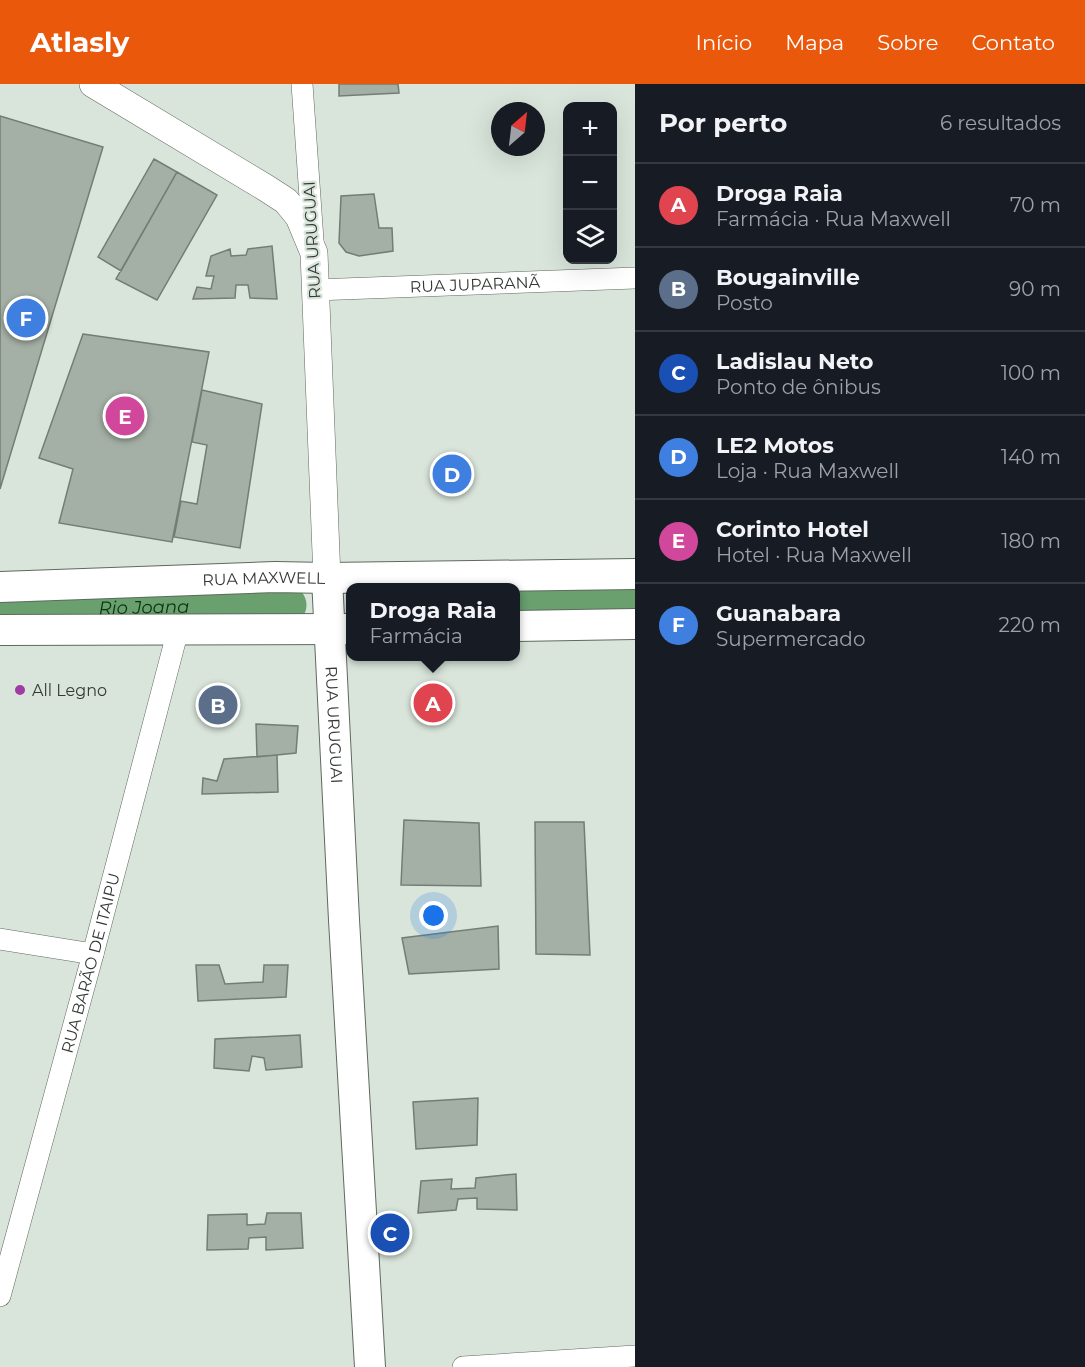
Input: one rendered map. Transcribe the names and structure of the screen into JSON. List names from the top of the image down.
{
  "streets": {
    "main road": ["RUA URUGUAI", "RUA MAXWELL"],
    "street": ["RUA JUPARANÃ", "RUA BARÃO DE ITAIPU"]
  },
  "crossings": [
    ["RUA URUGUAI", "RUA JUPARANÃ"],
    ["RUA URUGUAI", "RUA MAXWELL"]
  ],
  "water": ["Rio Joana"],
  "places": ["All Legno"],
  "north": "top right",
  "page": {
    "header": "Atlasly",
    "nav": [
      "Início",
      "Mapa",
      "Sobre",
      "Contato"
    ],
    "heading": ["Por perto", "6 resultados"],
    "map_buttons": ["+", "−"],
    "list": [
      {
        "mark": "A",
        "name": "Droga Raia",
        "note": "Farmácia · Rua Maxwell",
        "value": "70 m"
      },
      {
        "mark": "B",
        "name": "Bougainville",
        "note": "Posto",
        "value": "90 m"
      },
      {
        "mark": "C",
        "name": "Ladislau Neto",
        "note": "Ponto de ônibus",
        "value": "100 m"
      },
      {
        "mark": "D",
        "name": "LE2 Motos",
        "note": "Loja · Rua Maxwell",
        "value": "140 m"
      },
      {
        "mark": "E",
        "name": "Corinto Hotel",
        "note": "Hotel · Rua Maxwell",
        "value": "180 m"
      },
      {
        "mark": "F",
        "name": "Guanabara",
        "note": "Supermercado",
        "value": "220 m"
      }
    ],
    "pins": [
      "F",
      "E",
      "D",
      "A",
      "B",
      "C"
    ],
    "popup": ["Droga Raia", "Farmácia"]
  }
}
